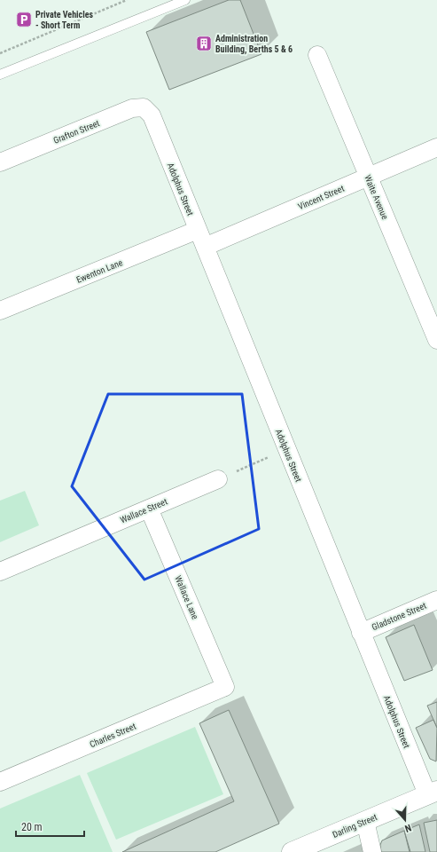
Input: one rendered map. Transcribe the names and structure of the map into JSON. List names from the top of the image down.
{
  "streets": {
    "street": [
      "Grafton Street",
      "Adolphus Street",
      "Vincent Street",
      "Waite Avenue",
      "Ewenton Lane",
      "Wallace Street",
      "Wallace Lane",
      "Gladstone Street",
      "Charles Street",
      "Darling Street"
    ]
  },
  "crossings": [
    ["Grafton Street", "Adolphus Street"],
    ["Adolphus Street", "Vincent Street"],
    ["Adolphus Street", "Ewenton Lane"],
    ["Adolphus Street", "Gladstone Street"],
    ["Adolphus Street", "Darling Street"],
    ["Vincent Street", "Waite Avenue"],
    ["Wallace Street", "Wallace Lane"],
    ["Wallace Lane", "Charles Street"]
  ],
  "places": {
    "parking": ["Private Vehicles - Short Term"],
    "building": ["Administration Building, Berths 5 & 6"]
  },
  "scale_bar": "20 m",
  "north": "bottom"
}
